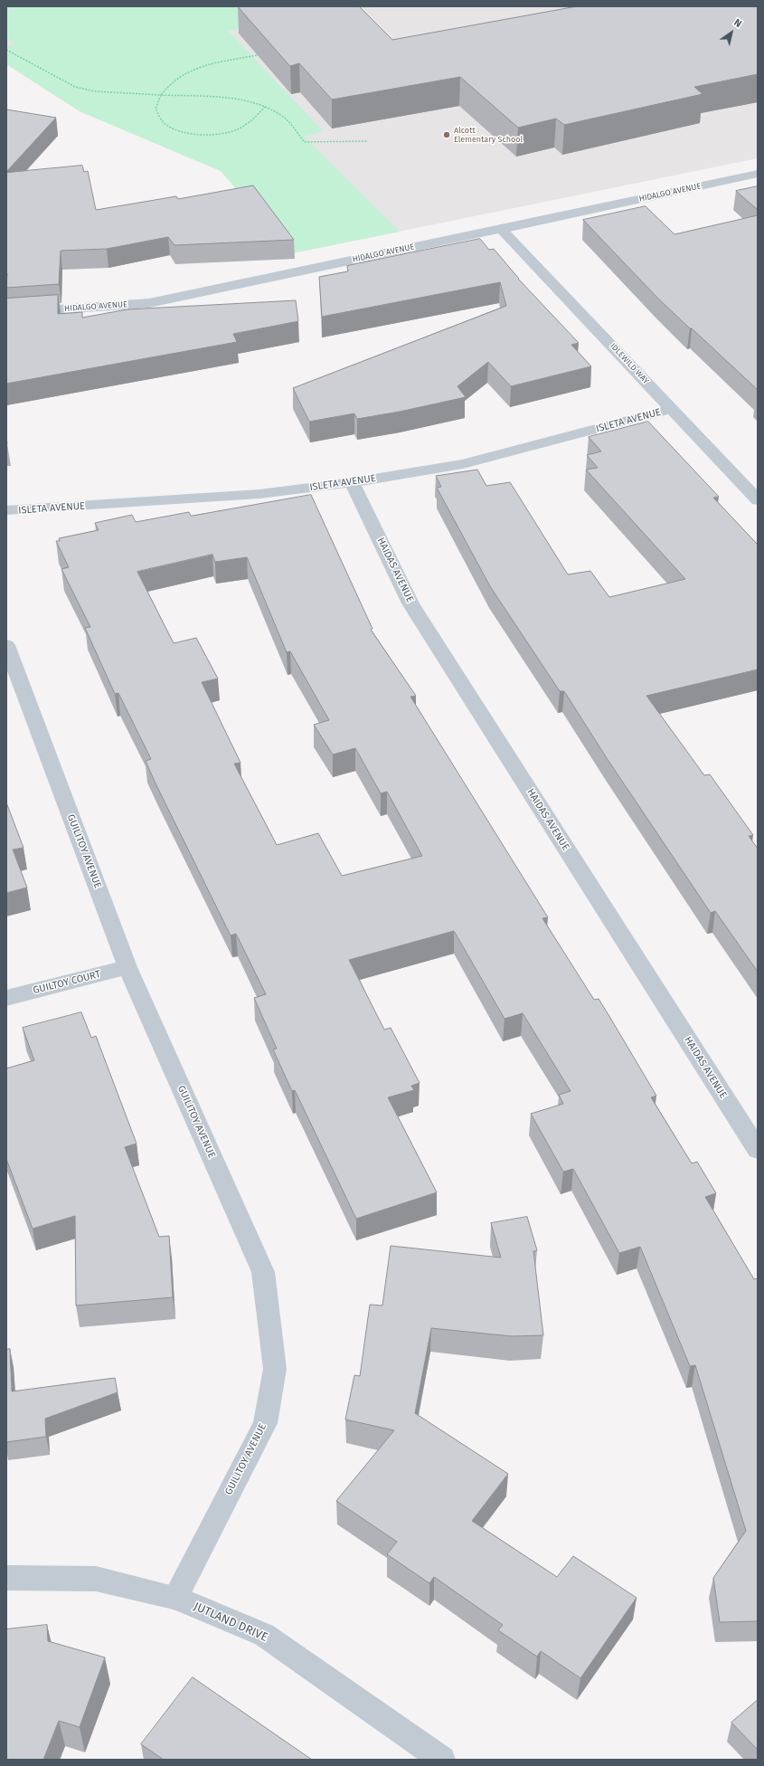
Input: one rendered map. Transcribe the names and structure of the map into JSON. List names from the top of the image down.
{
  "streets": {
    "street": [
      "HIDALGO AVENUE",
      "IDLEWILD WAY",
      "ISLETA AVENUE",
      "HAIDAS AVENUE",
      "GUILITOY AVENUE",
      "GUILTOY COURT",
      "JUTLAND DRIVE"
    ]
  },
  "crossings": [
    ["HIDALGO AVENUE", "IDLEWILD WAY"],
    ["IDLEWILD WAY", "ISLETA AVENUE"],
    ["ISLETA AVENUE", "HAIDAS AVENUE"],
    ["GUILITOY AVENUE", "GUILTOY COURT"],
    ["GUILITOY AVENUE", "JUTLAND DRIVE"]
  ],
  "places": ["Alcott Elementary School"],
  "north": "top right"
}
